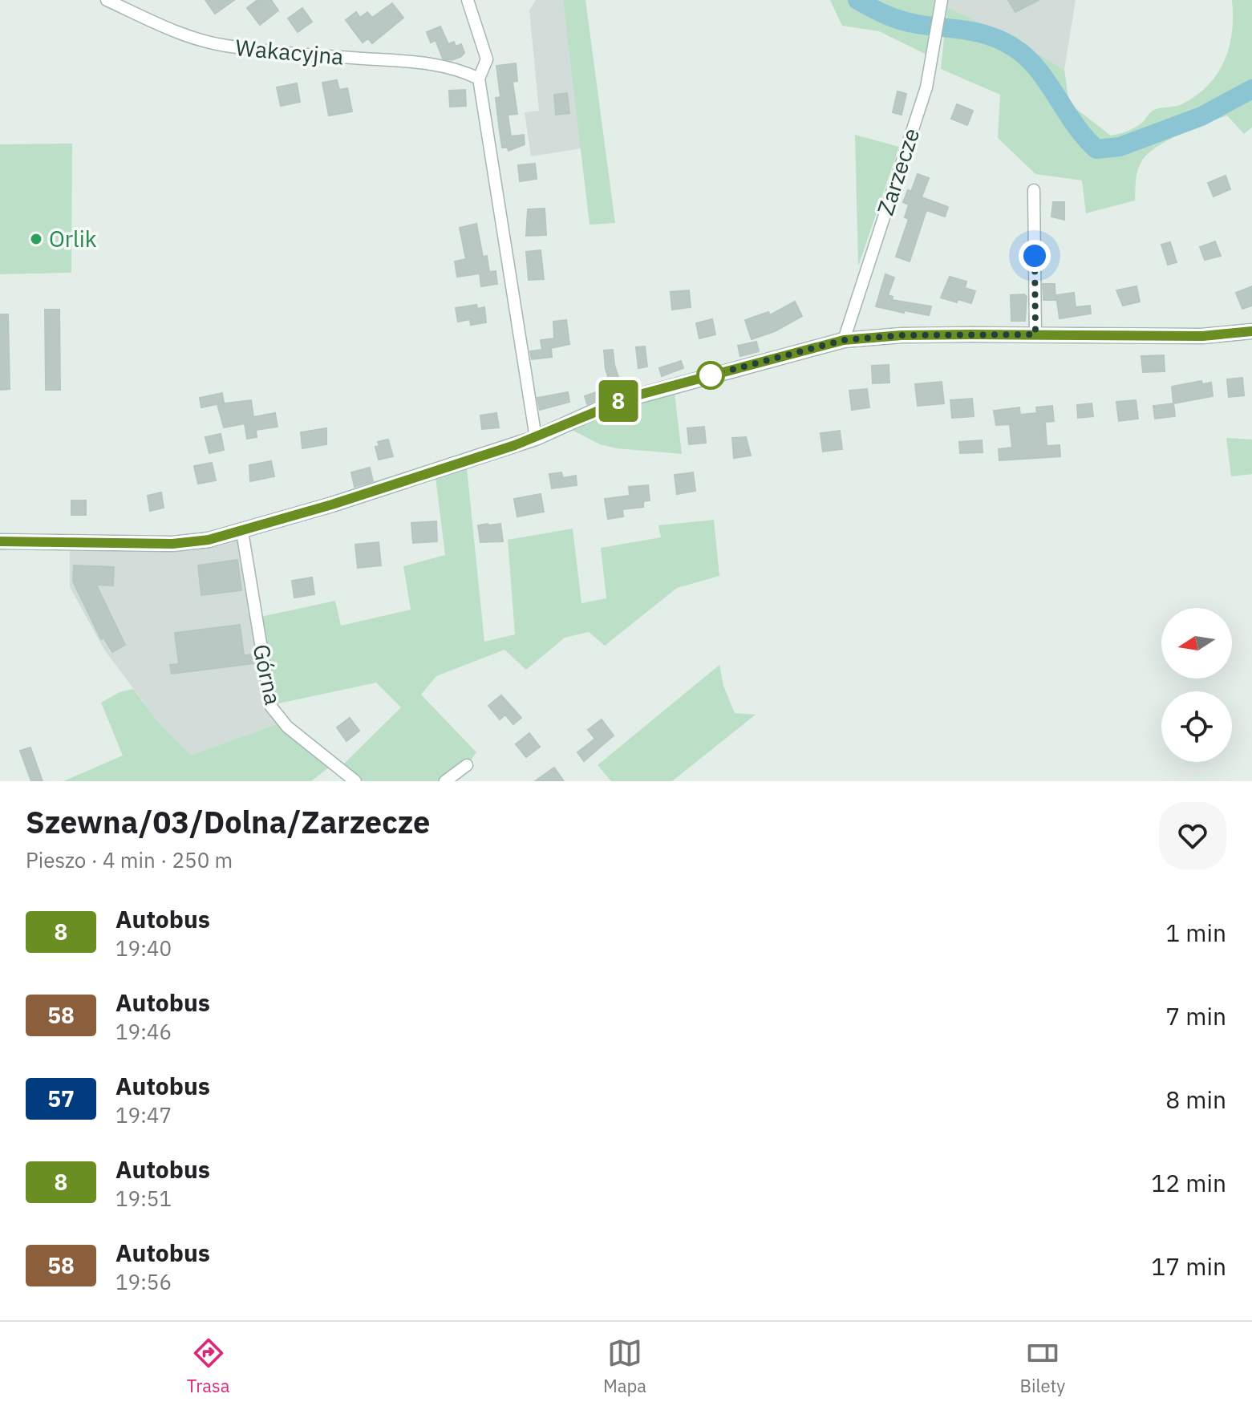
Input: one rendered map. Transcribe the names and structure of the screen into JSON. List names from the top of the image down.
{
  "streets": {
    "street": ["Wakacyjna", "Zarzecze", "Górna"]
  },
  "places": ["Orlik"],
  "lines": ["bus line 8"],
  "north": "left",
  "page": {
    "on_map": "8",
    "heading": ["Szewna/03/Dolna/Zarzecze", "Pieszo · 4 min · 250 m"],
    "list": [
      {
        "mark": "8",
        "name": "Autobus",
        "note": "19:40",
        "value": "1 min"
      },
      {
        "mark": "58",
        "name": "Autobus",
        "note": "19:46",
        "value": "7 min"
      },
      {
        "mark": "57",
        "name": "Autobus",
        "note": "19:47",
        "value": "8 min"
      },
      {
        "mark": "8",
        "name": "Autobus",
        "note": "19:51",
        "value": "12 min"
      },
      {
        "mark": "58",
        "name": "Autobus",
        "note": "19:56",
        "value": "17 min"
      }
    ],
    "tabs": ["Trasa", "Mapa", "Bilety"]
  }
}
